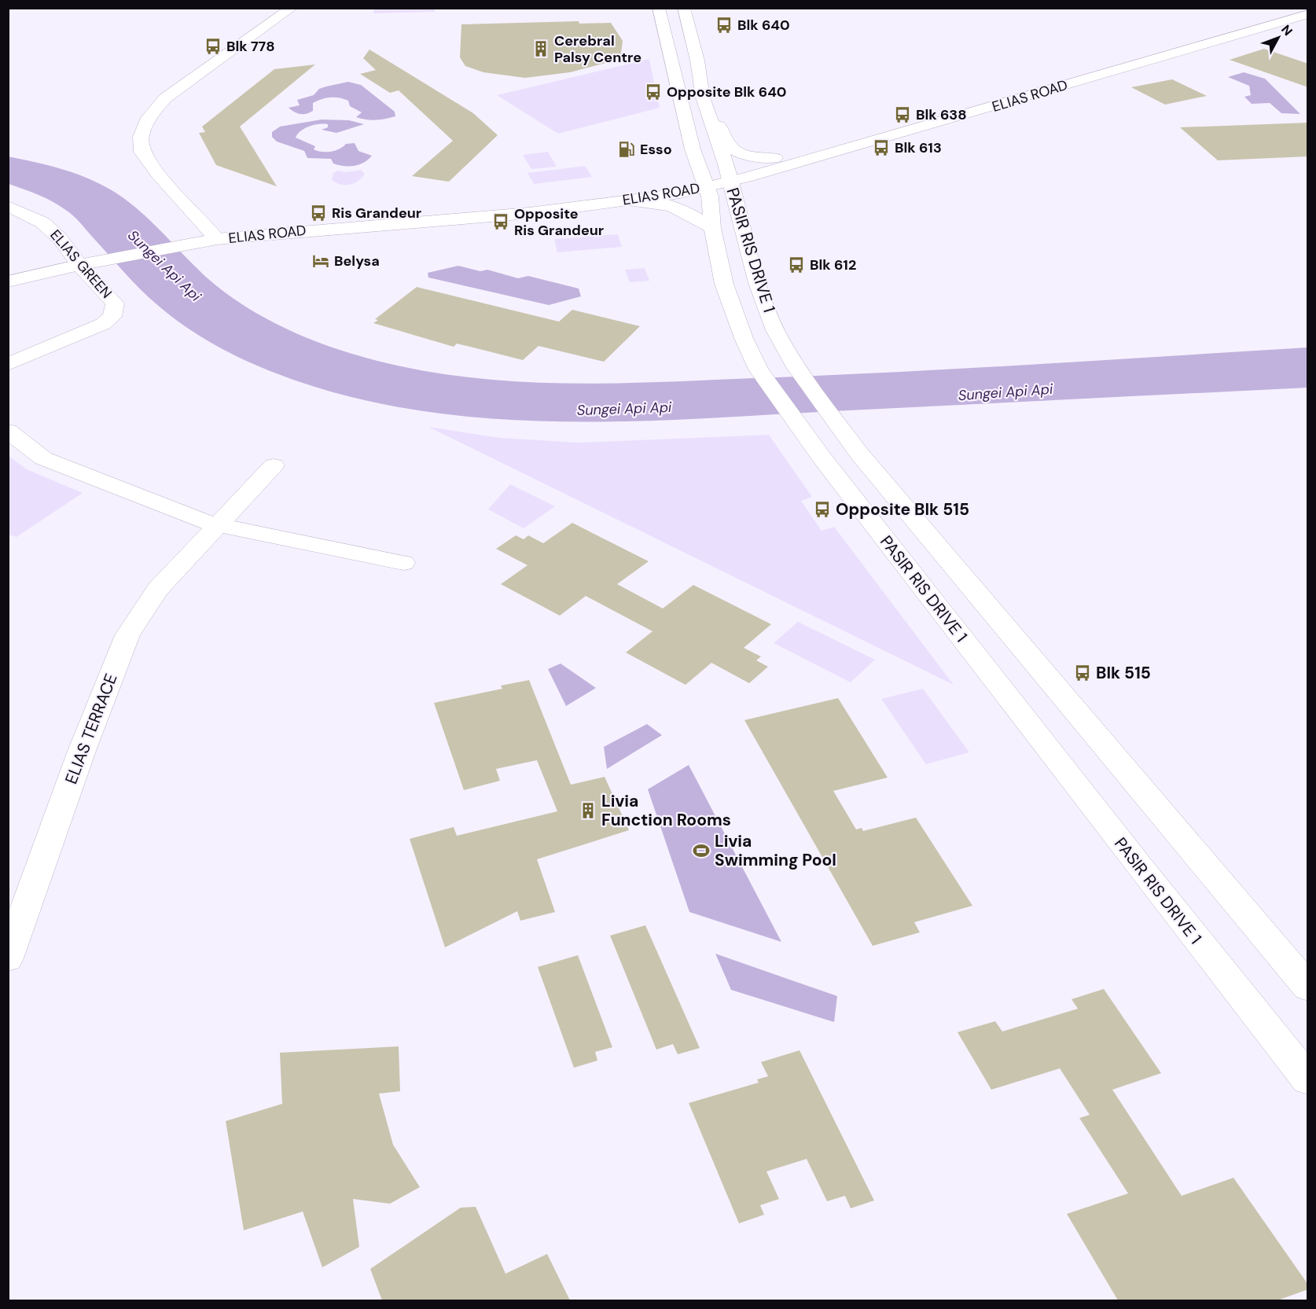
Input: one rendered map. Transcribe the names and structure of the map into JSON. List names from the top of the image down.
{
  "streets": {
    "main road": [
      "ELIAS ROAD",
      "PASIR RIS DRIVE 1",
      "ELIAS GREEN",
      "ELIAS TERRACE"
    ]
  },
  "crossings": [
    ["ELIAS ROAD", "PASIR RIS DRIVE 1"],
    ["ELIAS ROAD", "ELIAS GREEN"]
  ],
  "water": ["Sungei Api Api"],
  "places": {
    "bus stop": [
      "Blk 640",
      "Blk 778",
      "Opposite Blk 640",
      "Blk 638",
      "Blk 613",
      "Ris Grandeur",
      "Opposite Ris Grandeur",
      "Blk 612",
      "Opposite Blk 515",
      "Blk 515"
    ],
    "building": ["Cerebral Palsy Centre", "Livia Function Rooms"],
    "fuel station": ["Esso"],
    "hotel": ["Belysa"],
    "sports": ["Livia Swimming Pool"]
  },
  "north": "top right"
}
